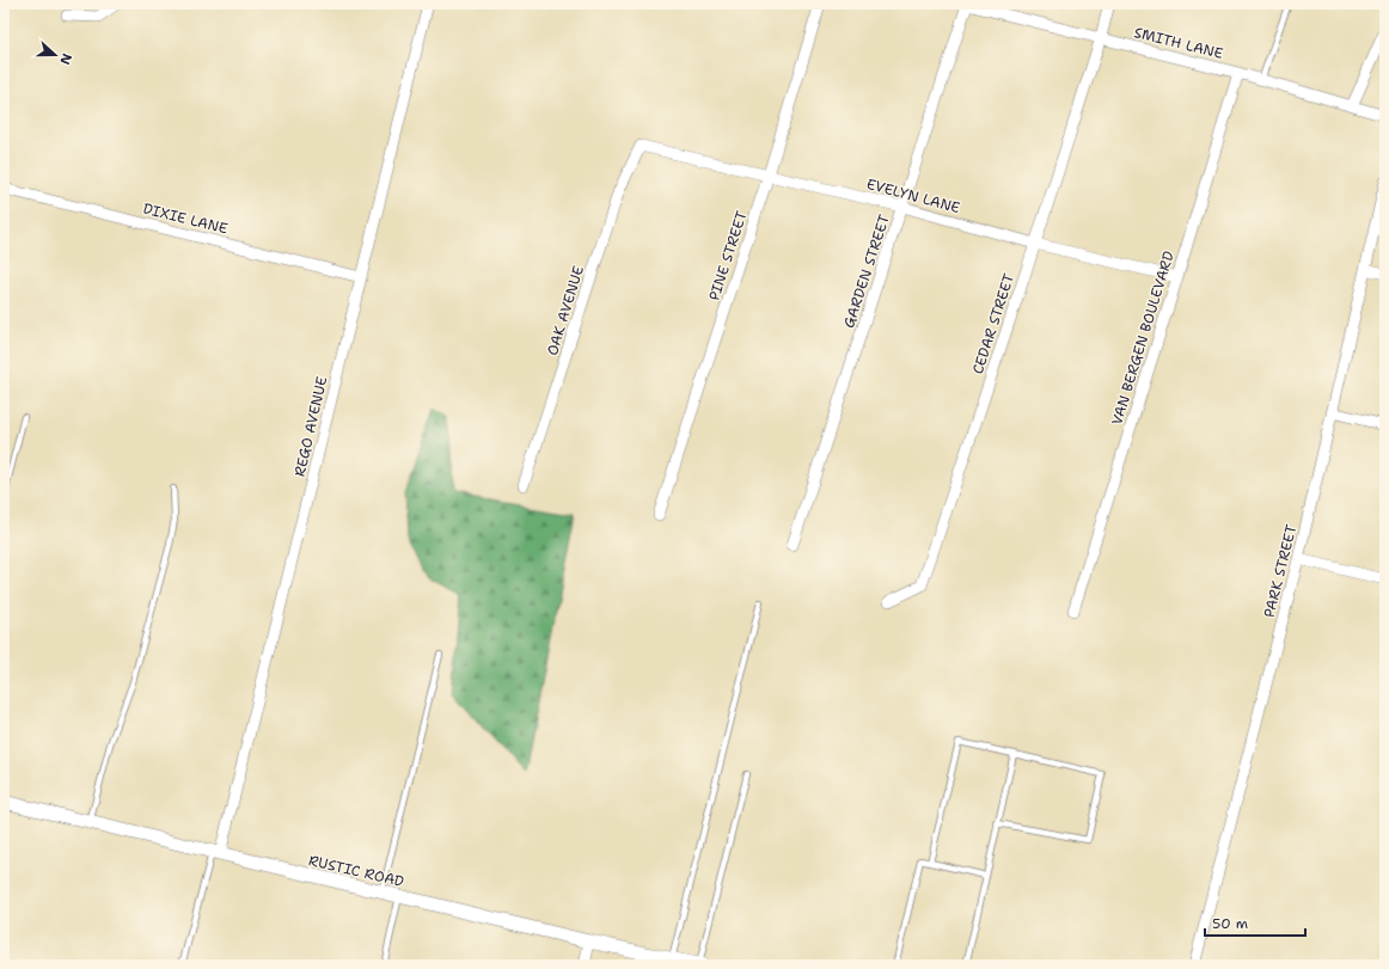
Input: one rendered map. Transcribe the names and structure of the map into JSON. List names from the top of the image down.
{
  "streets": {
    "street": [
      "SMITH LANE",
      "EVELYN LANE",
      "DIXIE LANE",
      "PINE STREET",
      "GARDEN STREET",
      "OAK AVENUE",
      "CEDAR STREET",
      "VAN BERGEN BOULEVARD",
      "REGO AVENUE",
      "PARK STREET",
      "RUSTIC ROAD"
    ]
  },
  "crossings": [
    ["SMITH LANE", "GARDEN STREET"],
    ["SMITH LANE", "CEDAR STREET"],
    ["SMITH LANE", "VAN BERGEN BOULEVARD"],
    ["EVELYN LANE", "PINE STREET"],
    ["EVELYN LANE", "GARDEN STREET"],
    ["EVELYN LANE", "OAK AVENUE"],
    ["EVELYN LANE", "CEDAR STREET"],
    ["EVELYN LANE", "VAN BERGEN BOULEVARD"],
    ["DIXIE LANE", "REGO AVENUE"],
    ["REGO AVENUE", "RUSTIC ROAD"]
  ],
  "scale_bar": "50 m",
  "north": "right"
}
